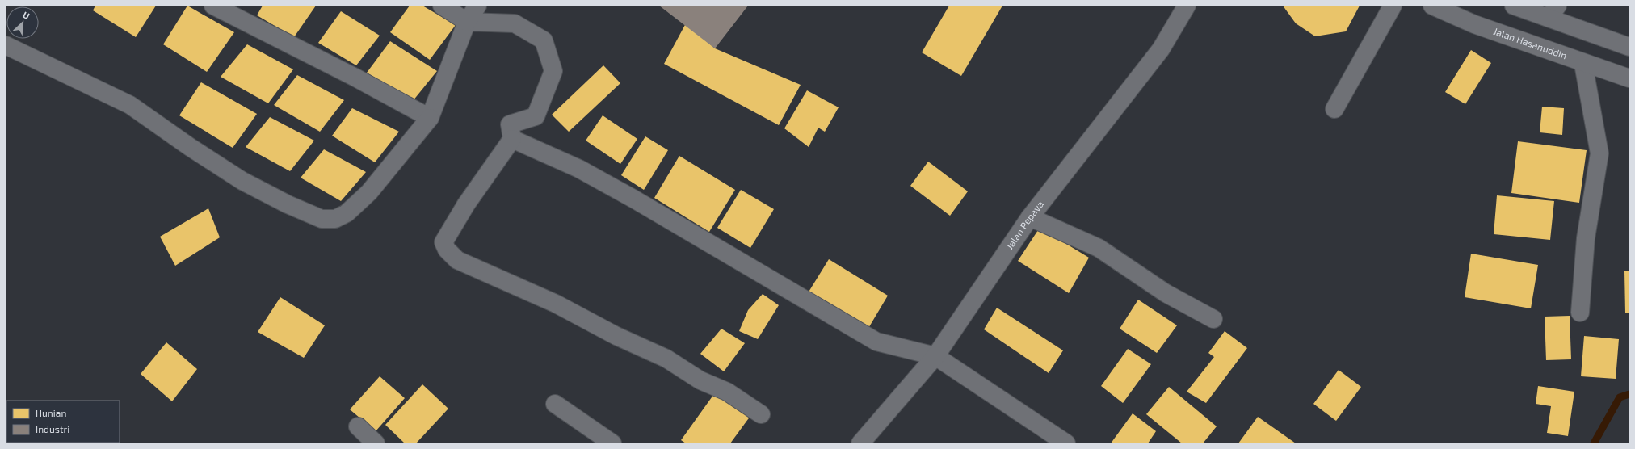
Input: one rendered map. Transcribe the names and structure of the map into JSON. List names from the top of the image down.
{
  "streets": {
    "street": ["Jalan Hasanuddin", "Jalan Pepaya"]
  },
  "legend": ["Hunian", "Industri"],
  "north": "top right"
}
